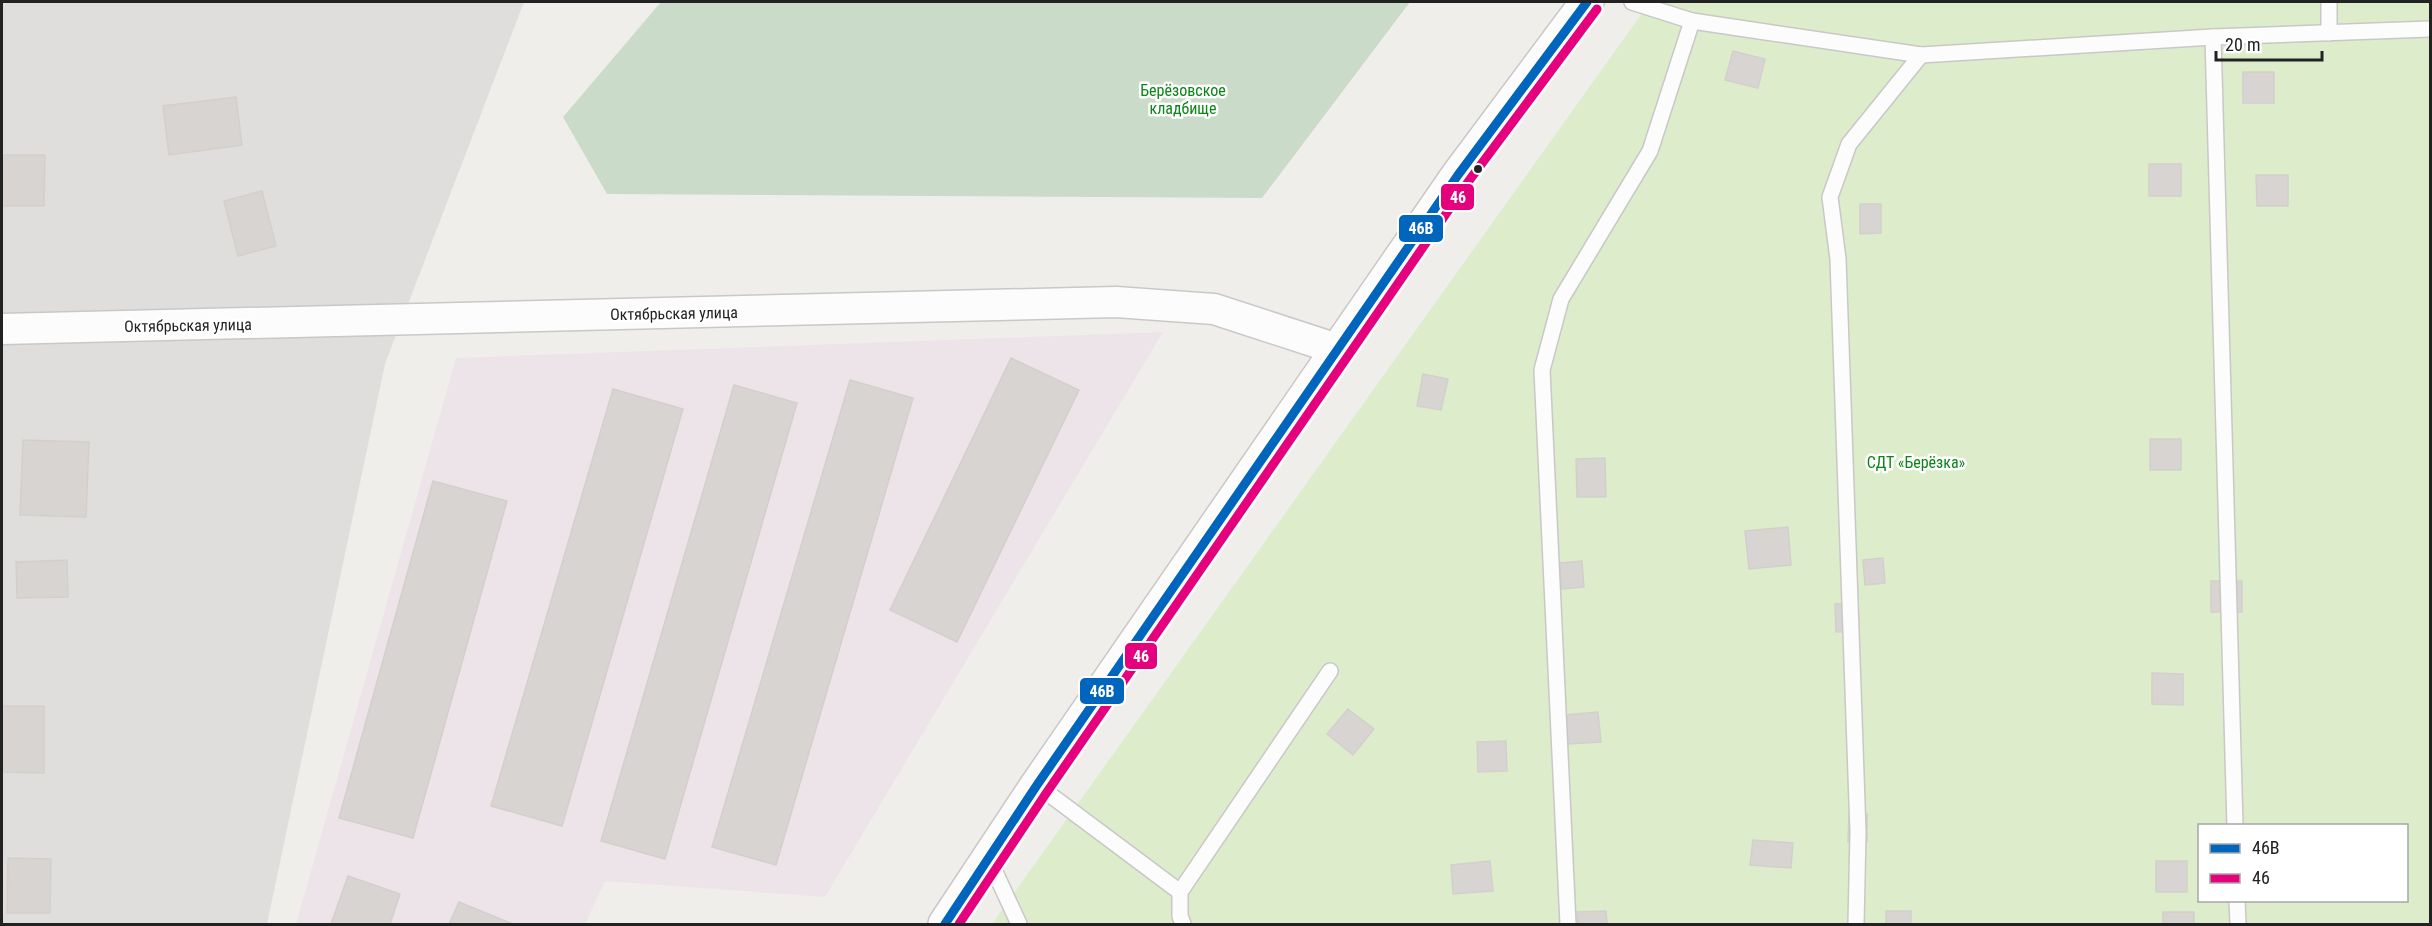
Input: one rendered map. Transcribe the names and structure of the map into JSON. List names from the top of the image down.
{
  "streets": {
    "street": ["Октябрьская улица"]
  },
  "parks": ["Берёзовское кладбище", "СДТ «Берёзка»"],
  "lines": ["transit line 46В", "transit line 46"],
  "legend": ["46В", "46"],
  "scale_bar": "20 m"
}
